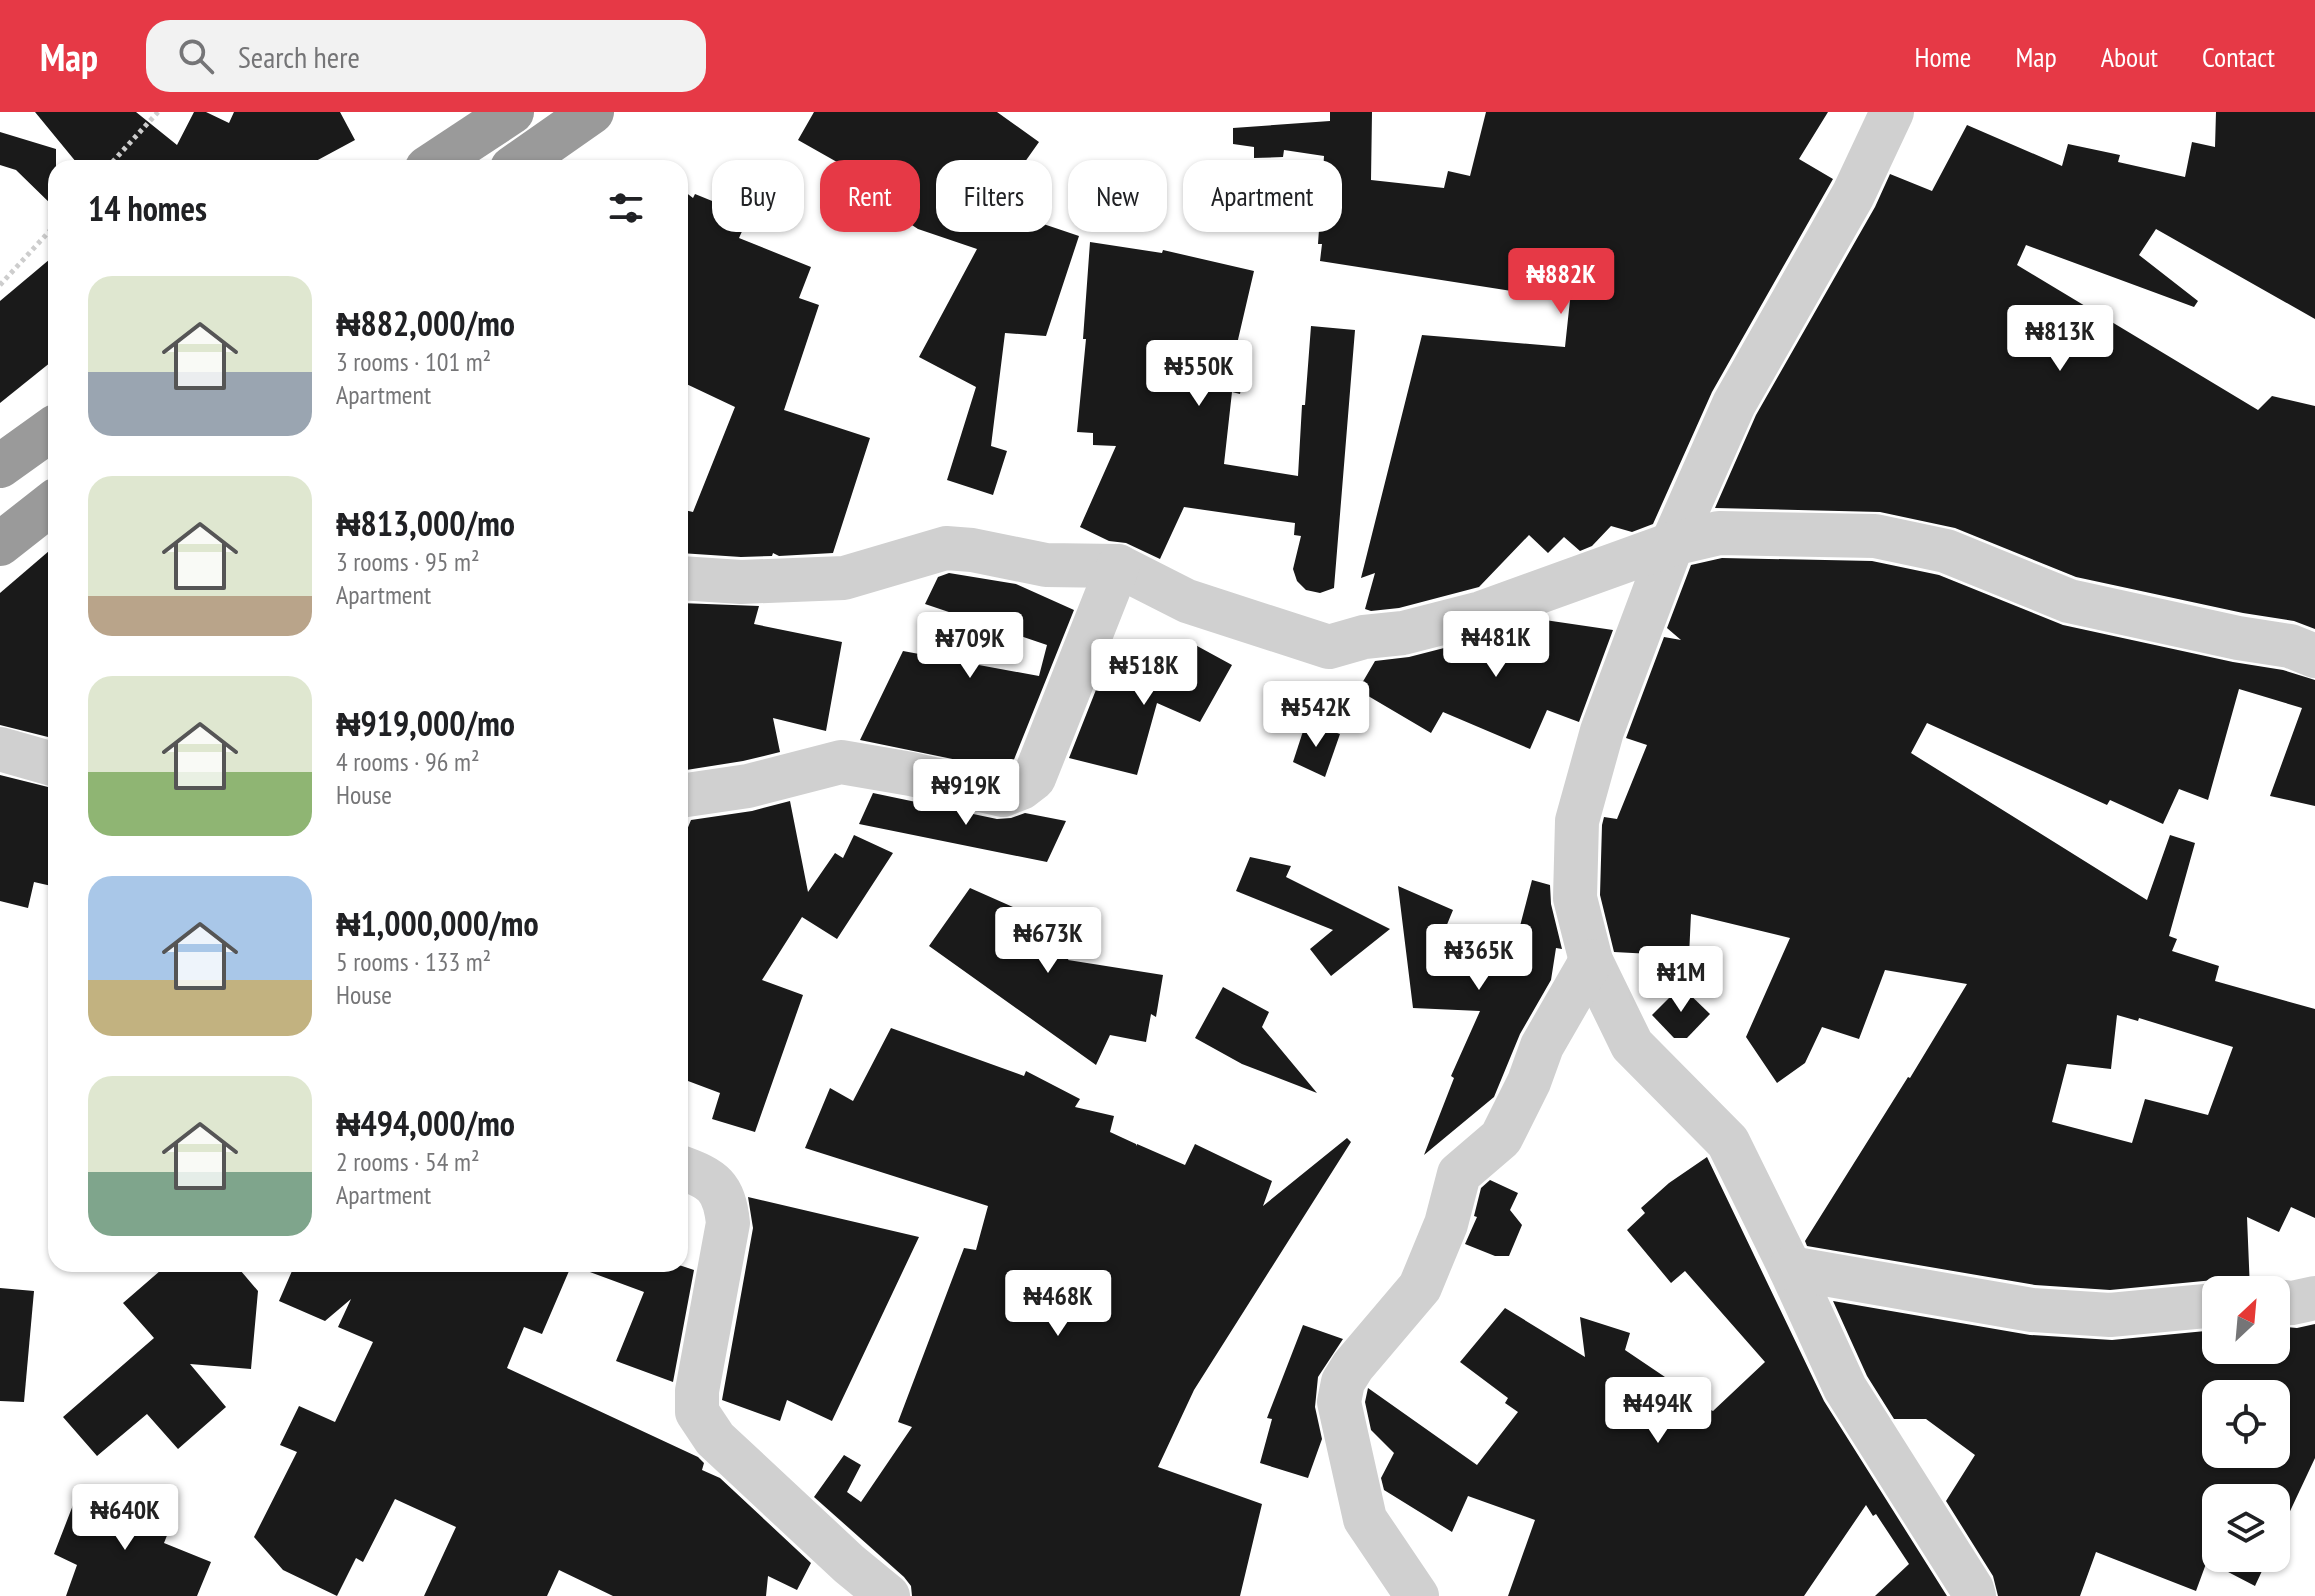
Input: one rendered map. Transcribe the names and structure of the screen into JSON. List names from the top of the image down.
{
  "north": "top right",
  "page": {
    "header": "Map",
    "search": "Search here",
    "nav": [
      "Home",
      "Map",
      "About",
      "Contact"
    ],
    "chip": [
      "Buy",
      "Rent",
      "Filters",
      "New",
      "Apartment"
    ],
    "heading": "14 homes",
    "price": [
      "₦882K",
      "₦813K",
      "₦550K",
      "₦481K",
      "₦709K",
      "₦518K",
      "₦542K",
      "₦919K",
      "₦673K",
      "₦365K",
      "₦1M",
      "₦468K",
      "₦494K",
      "₦640K"
    ],
    "list": [
      {
        "name": "₦882,000/mo",
        "note": "3 rooms · 101 m² · Apartment"
      },
      {
        "name": "₦813,000/mo",
        "note": "3 rooms · 95 m² · Apartment"
      },
      {
        "name": "₦919,000/mo",
        "note": "4 rooms · 96 m² · House"
      },
      {
        "name": "₦1,000,000/mo",
        "note": "5 rooms · 133 m² · House"
      },
      {
        "name": "₦494,000/mo",
        "note": "2 rooms · 54 m² · Apartment"
      }
    ]
  }
}
